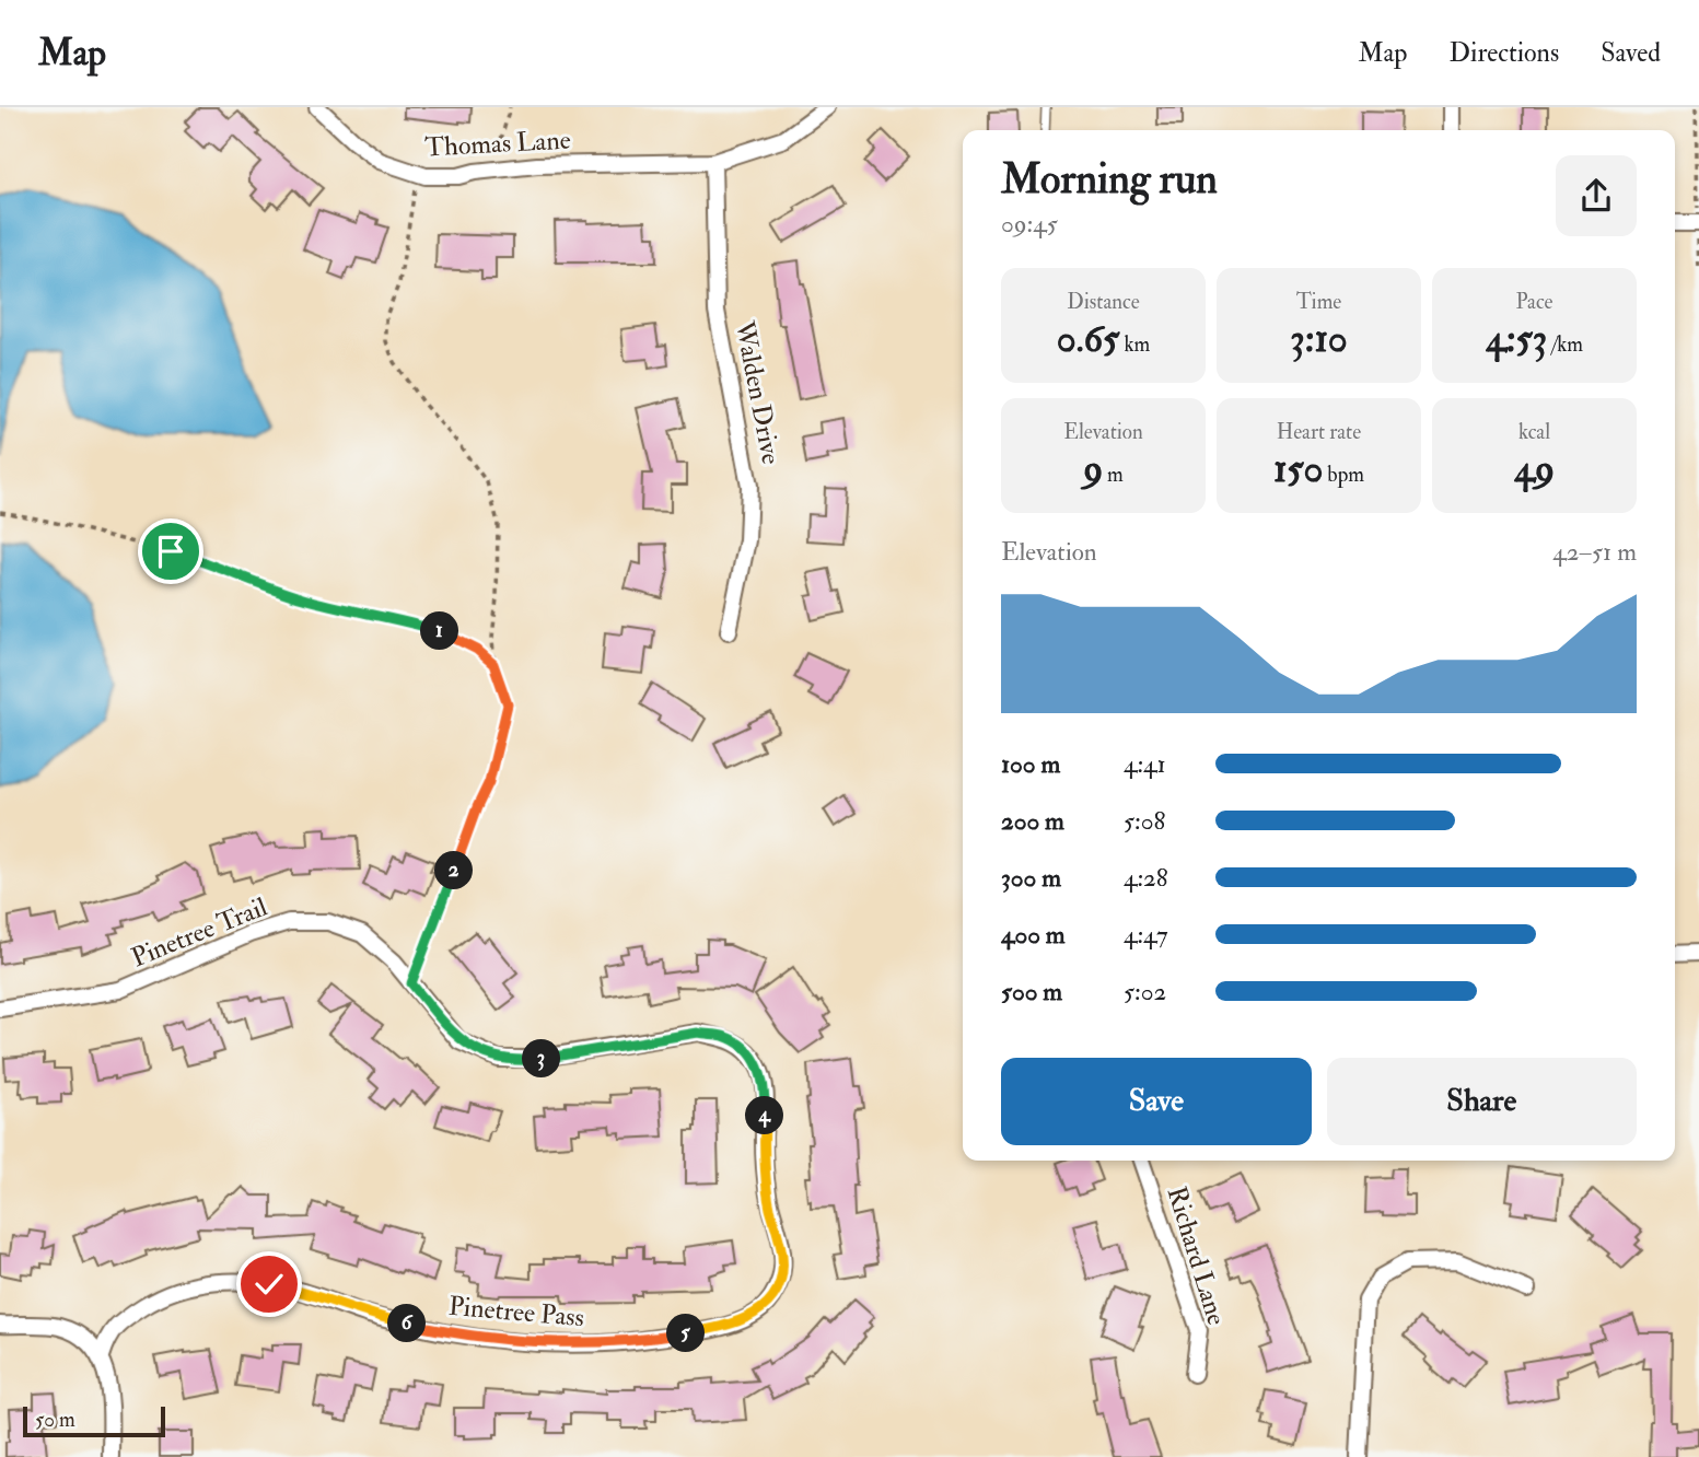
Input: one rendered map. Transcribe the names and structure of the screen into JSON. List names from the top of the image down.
{
  "streets": {
    "street": [
      "Thomas Lane",
      "Walden Drive",
      "Pinetree Trail",
      "Richard Lane",
      "Pinetree Pass"
    ]
  },
  "crossings": [
    ["Thomas Lane", "Walden Drive"],
    ["Pinetree Trail", "Pinetree Pass"]
  ],
  "scale_bar": "50 m",
  "page": {
    "header": "Map",
    "nav": ["Map", "Directions", "Saved"],
    "heading": ["Morning run", "09:45"],
    "stats": [
      ["Distance", "0.65 km"],
      ["Time", "3:10"],
      ["Pace", "4:53 /km"],
      ["Elevation", "9 m"],
      ["Heart rate", "150 bpm"],
      ["kcal", "49"]
    ],
    "chart": ["Elevation", "42–51 m"],
    "pins": [
      "1",
      "2",
      "3",
      "4",
      "6",
      "5"
    ],
    "list": [
      {
        "name": "100 m",
        "note": "4:41"
      },
      {
        "name": "200 m",
        "note": "5:08"
      },
      {
        "name": "300 m",
        "note": "4:28"
      },
      {
        "name": "400 m",
        "note": "4:47"
      },
      {
        "name": "500 m",
        "note": "5:02"
      }
    ],
    "buttons": ["Save", "Share"],
    "scale": "50 m"
  }
}
